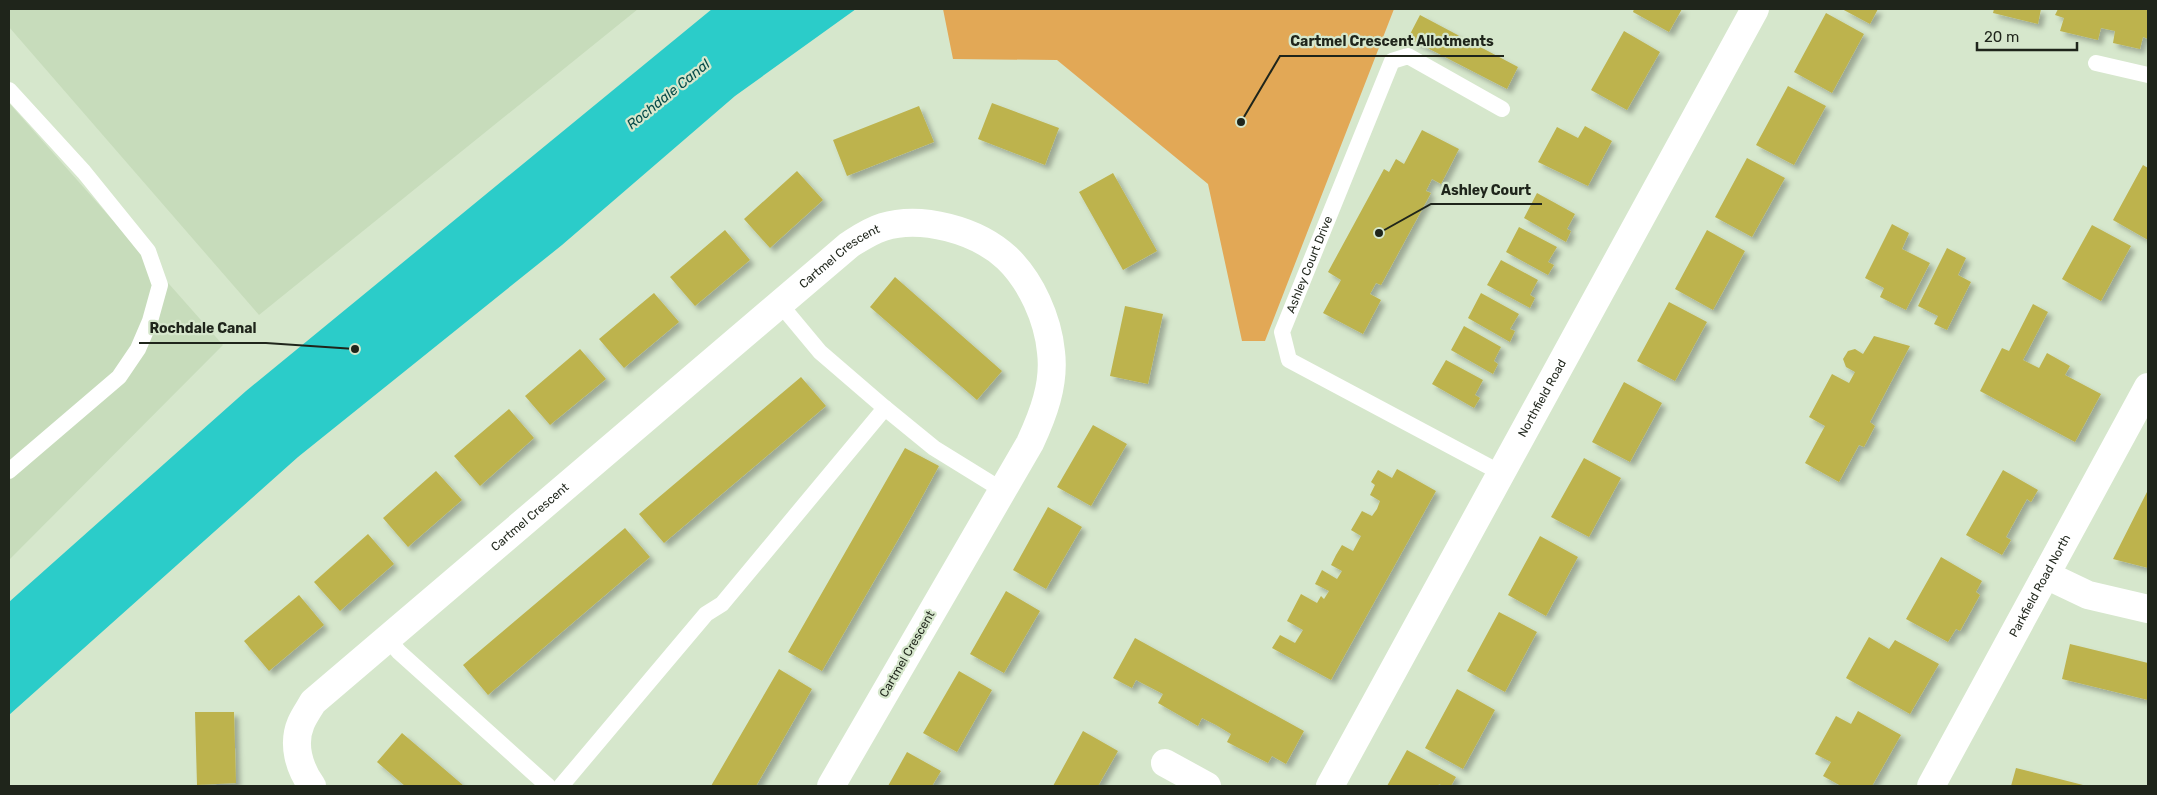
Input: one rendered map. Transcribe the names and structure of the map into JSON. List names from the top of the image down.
{
  "streets": {
    "street": ["Cartmel Crescent", "Northfield Road", "Parkfield Road North"],
    "lane": ["Ashley Court Drive"]
  },
  "crossings": [
    ["Ashley Court Drive", "Northfield Road"]
  ],
  "water": ["Rochdale Canal"],
  "places": ["Cartmel Crescent Allotments", "Ashley Court", "Rochdale Canal"],
  "scale_bar": "20 m"
}
